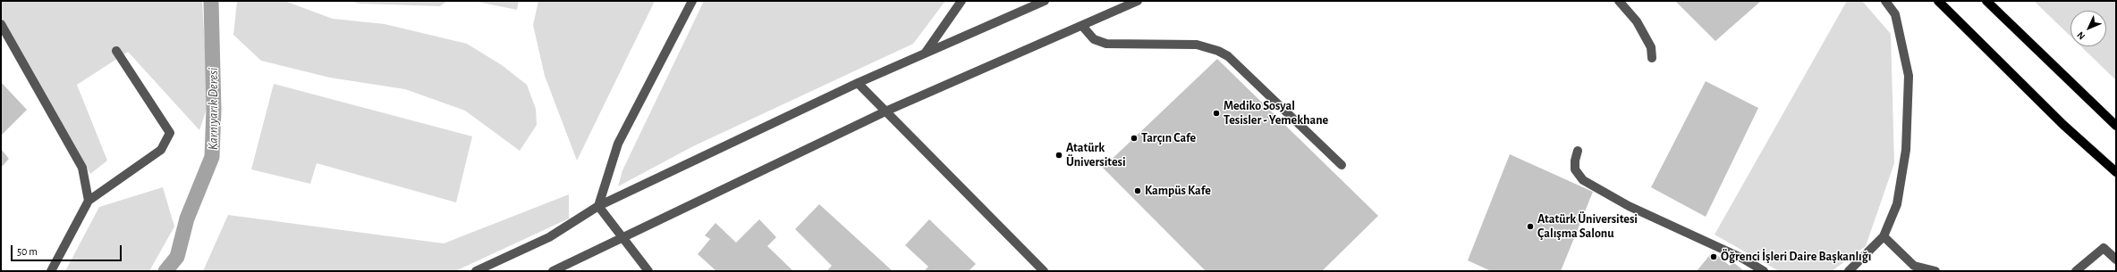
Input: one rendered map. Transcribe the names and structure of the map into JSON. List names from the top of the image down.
{
  "water": ["Karnıyarık Deresi"],
  "places": [
    "Mediko Sosyal Tesisler - Yemekhane",
    "Tarçın Cafe",
    "Atatürk Üniversitesi",
    "Kampüs Kafe",
    "Atatürk Üniversitesi Çalışma Salonu",
    "Öğrenci İşleri Daire Başkanlığı"
  ],
  "scale_bar": "50 m",
  "north": "bottom left"
}
